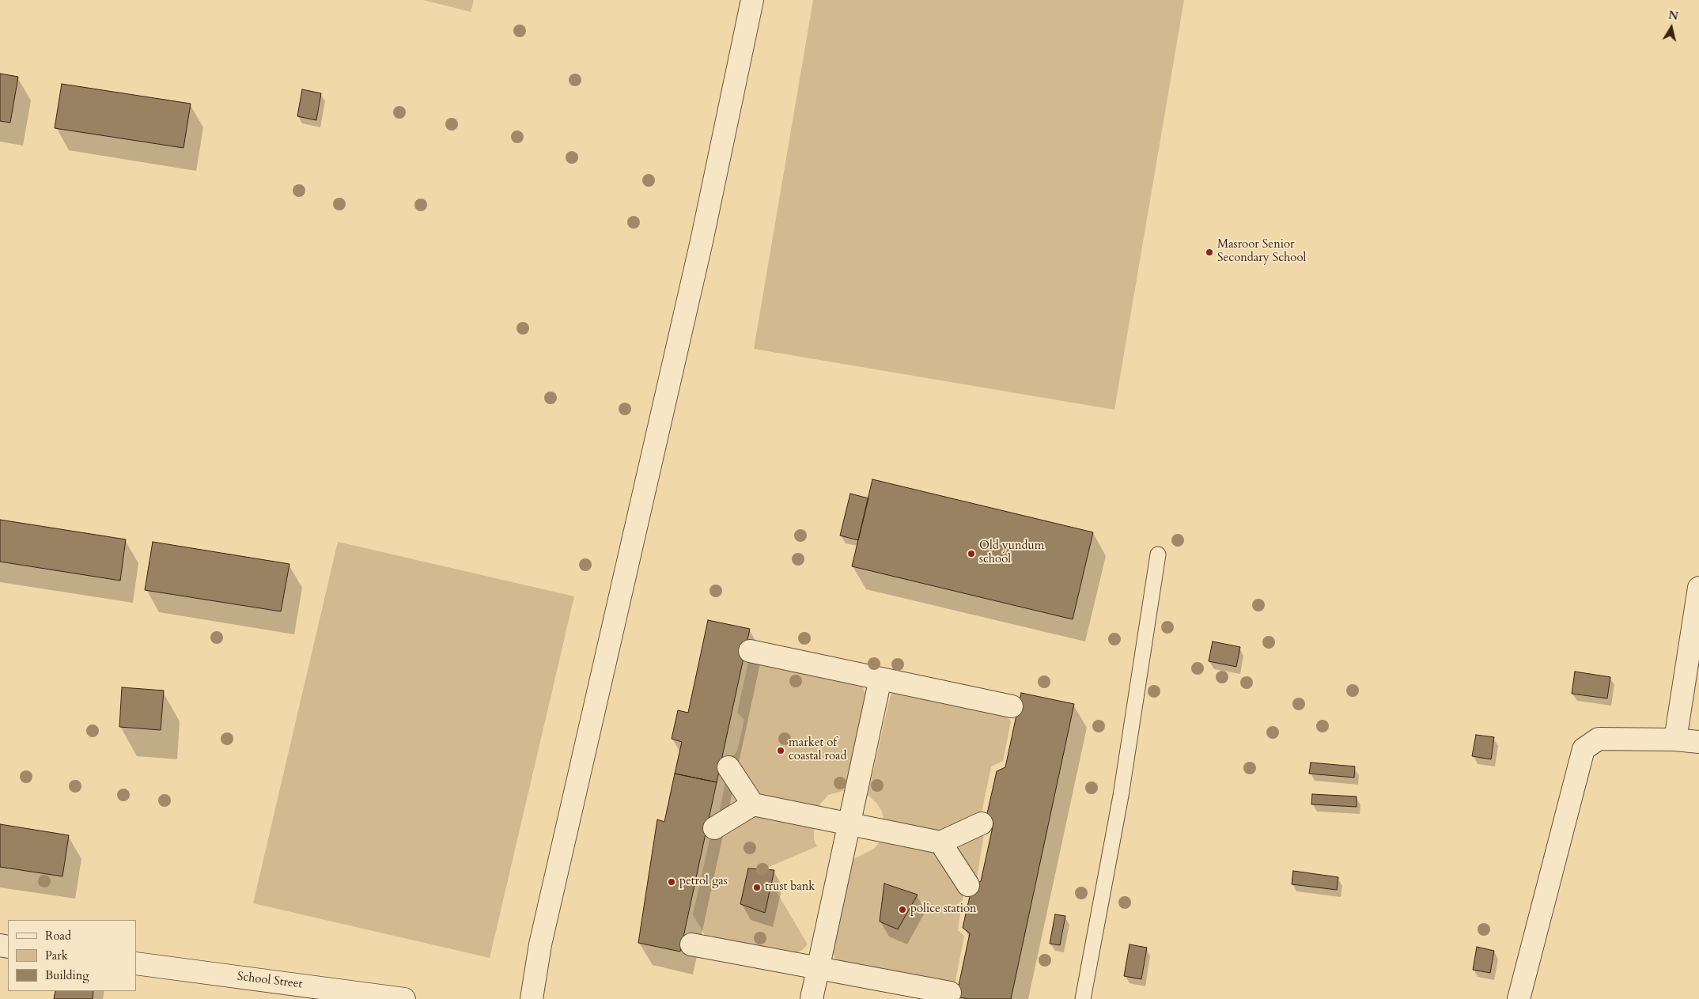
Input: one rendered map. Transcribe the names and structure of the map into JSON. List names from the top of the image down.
{
  "streets": {
    "street": ["School Street"]
  },
  "places": [
    "Masroor Senior Secondary School",
    "Old yundum school",
    "market of coastal road",
    "petrol gas",
    "trust bank",
    "police station"
  ],
  "legend": ["Road", "Park", "Building"],
  "north": "top"
}
